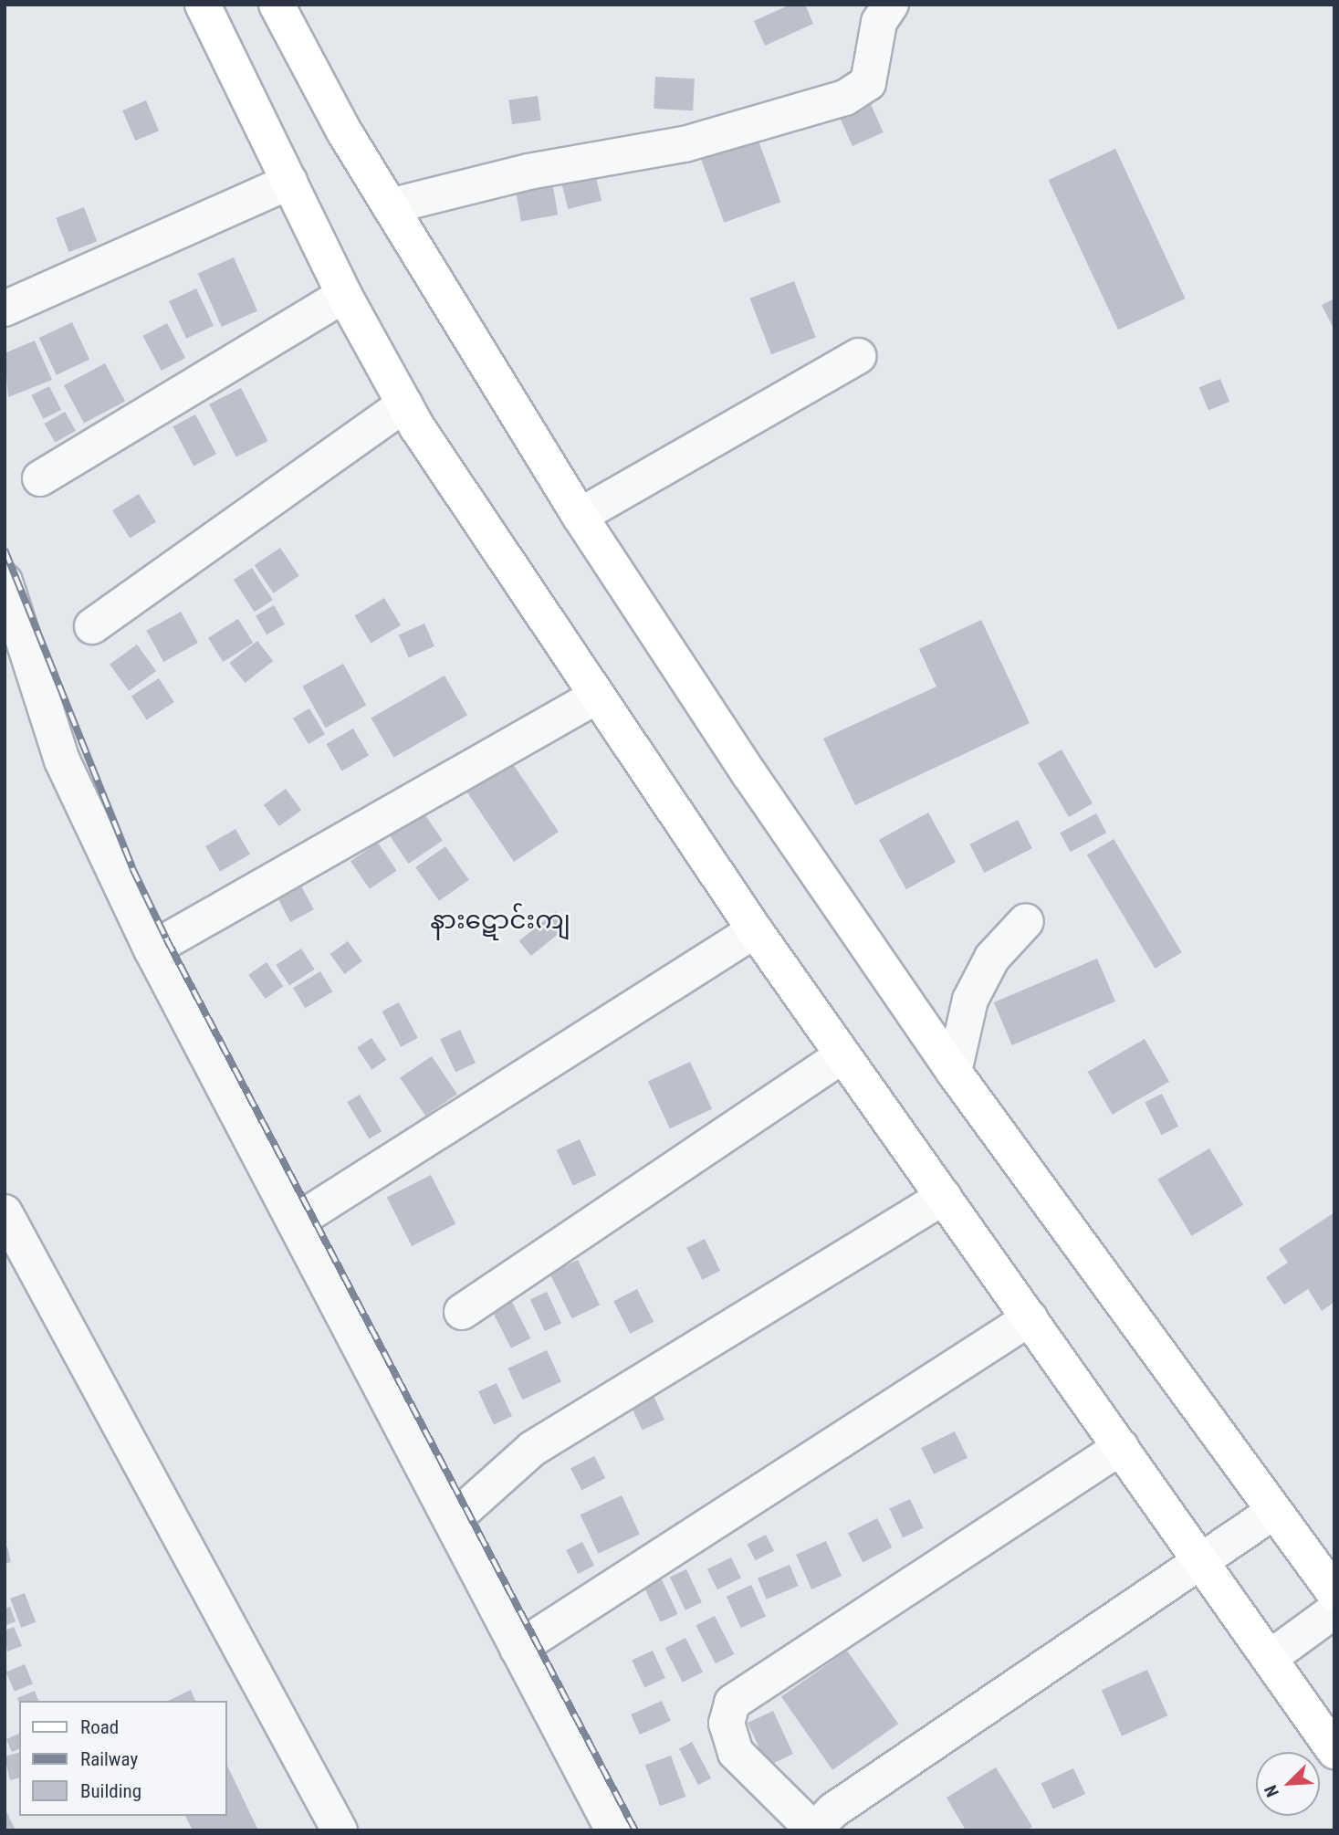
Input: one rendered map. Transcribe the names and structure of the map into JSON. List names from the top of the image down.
{
  "districts": ["နားဋောင်းကျ"],
  "legend": ["Road", "Railway", "Building"],
  "north": "bottom left"
}
